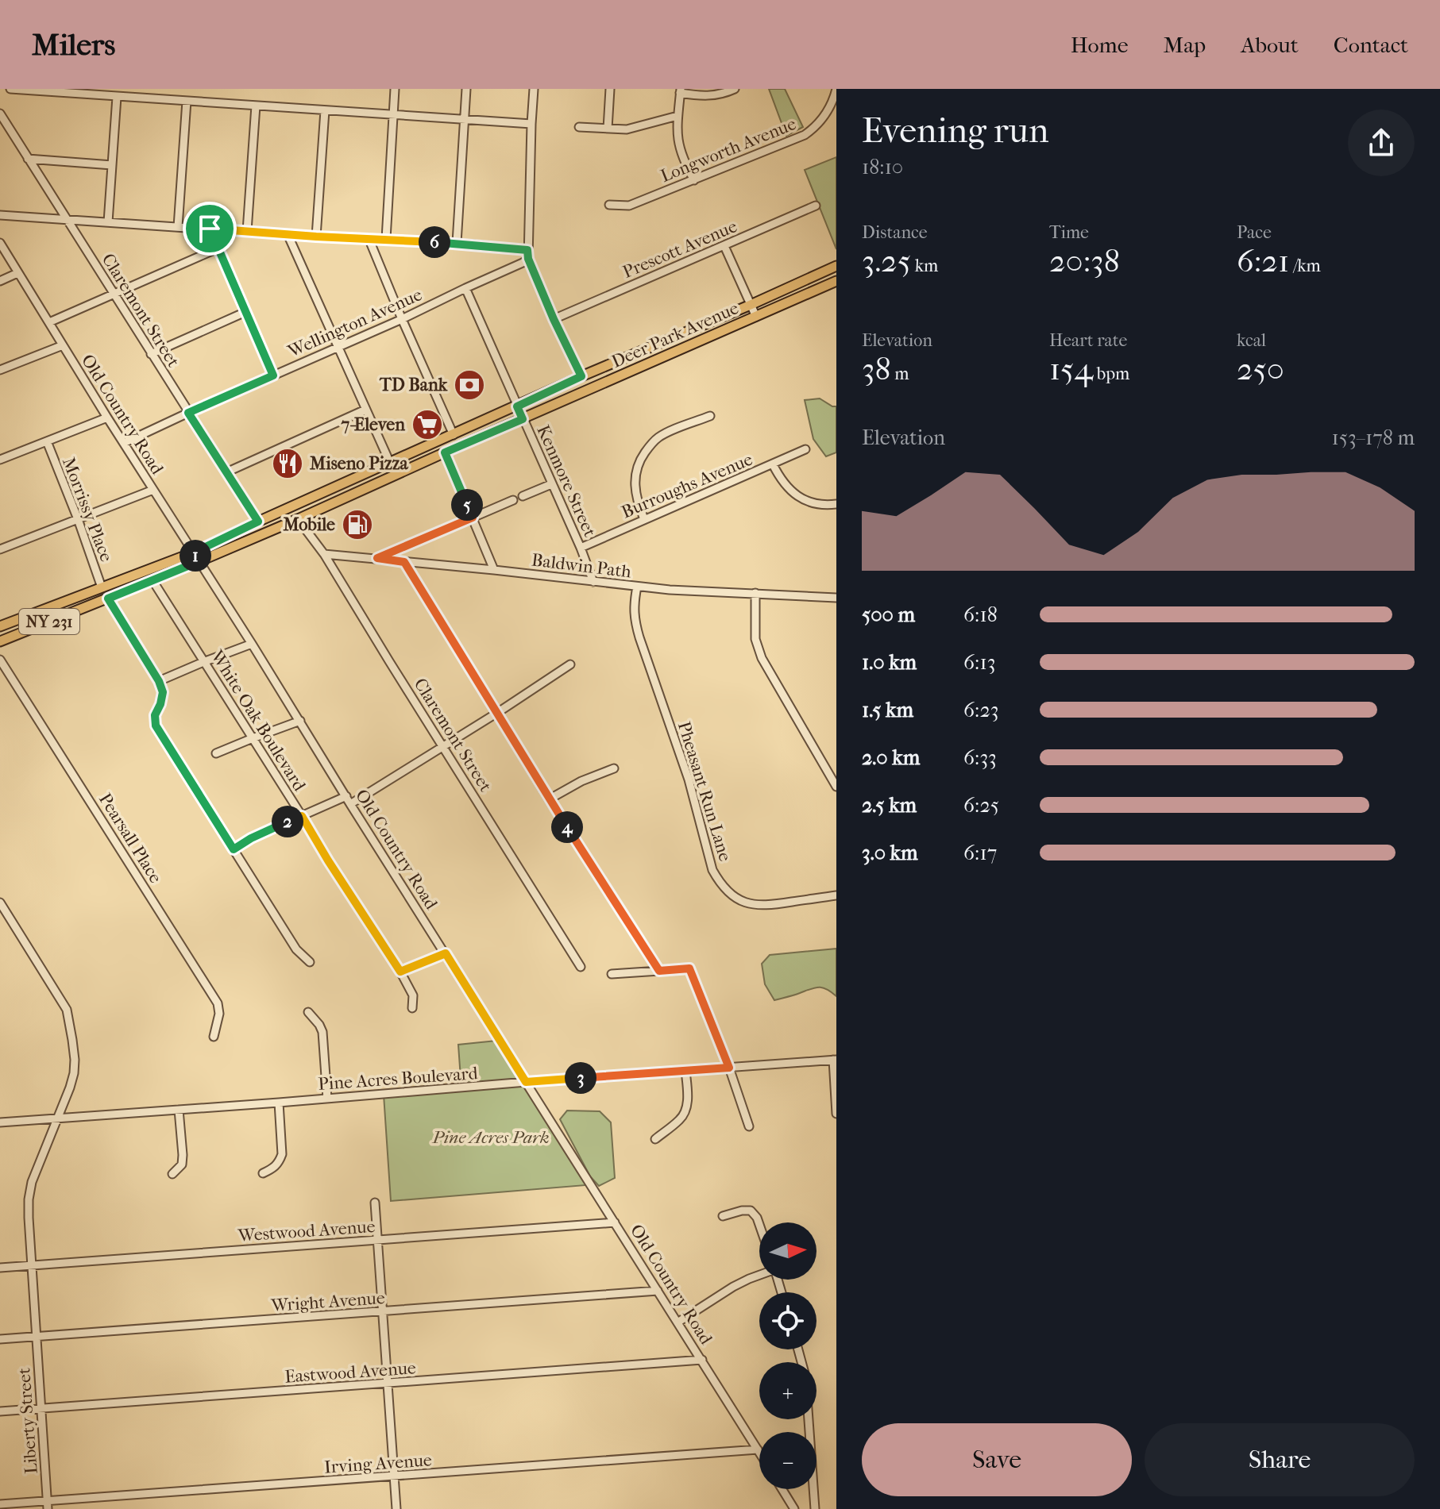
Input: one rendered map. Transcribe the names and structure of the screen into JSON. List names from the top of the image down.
{
  "streets": {
    "main road": ["Deer Park Avenue", "NY 231"],
    "street": [
      "Longworth Avenue",
      "Prescott Avenue",
      "Claremont Street",
      "Wellington Avenue",
      "Old Country Road",
      "Kenmore Street",
      "Burroughs Avenue",
      "Morrissy Place",
      "Baldwin Path",
      "White Oak Boulevard",
      "Pheasant Run Lane",
      "Pearsall Place",
      "Pine Acres Boulevard",
      "Westwood Avenue",
      "Wright Avenue",
      "Eastwood Avenue",
      "Liberty Street",
      "Irving Avenue"
    ]
  },
  "crossings": [
    ["Claremont Street", "Wellington Avenue"],
    ["Claremont Street", "Deer Park Avenue"],
    ["Claremont Street", "Baldwin Path"],
    ["Wellington Avenue", "Old Country Road"],
    ["Wellington Avenue", "Kenmore Street"],
    ["Deer Park Avenue", "Old Country Road"],
    ["Deer Park Avenue", "Kenmore Street"],
    ["Deer Park Avenue", "Morrissy Place"],
    ["Deer Park Avenue", "White Oak Boulevard"],
    ["Old Country Road", "Pine Acres Boulevard"],
    ["Old Country Road", "Westwood Avenue"],
    ["Old Country Road", "Wright Avenue"],
    ["Old Country Road", "Eastwood Avenue"],
    ["Old Country Road", "Irving Avenue"],
    ["Kenmore Street", "Burroughs Avenue"],
    ["Kenmore Street", "Baldwin Path"],
    ["Baldwin Path", "Pheasant Run Lane"],
    ["Pine Acres Boulevard", "Liberty Street"],
    ["Westwood Avenue", "Liberty Street"],
    ["Wright Avenue", "Liberty Street"],
    ["Eastwood Avenue", "Liberty Street"],
    ["Liberty Street", "Irving Avenue"]
  ],
  "parks": ["Pine Acres Park"],
  "places": {
    "bank": ["TD Bank"],
    "supermarket": ["7-Eleven"],
    "restaurant": ["Miseno Pizza"],
    "fuel station": ["Mobile"]
  },
  "north": "right",
  "page": {
    "header": "Milers",
    "nav": [
      "Home",
      "Map",
      "About",
      "Contact"
    ],
    "heading": ["Evening run", "18:10"],
    "stats": [
      ["Distance", "3.25 km"],
      ["Time", "20:38"],
      ["Pace", "6:21 /km"],
      ["Elevation", "38 m"],
      ["Heart rate", "154 bpm"],
      ["kcal", "250"]
    ],
    "pins": [
      "6",
      "5",
      "1",
      "2",
      "4",
      "3"
    ],
    "chart": ["Elevation", "153–178 m"],
    "list": [
      {
        "name": "500 m",
        "note": "6:18"
      },
      {
        "name": "1.0 km",
        "note": "6:13"
      },
      {
        "name": "1.5 km",
        "note": "6:23"
      },
      {
        "name": "2.0 km",
        "note": "6:33"
      },
      {
        "name": "2.5 km",
        "note": "6:25"
      },
      {
        "name": "3.0 km",
        "note": "6:17"
      }
    ],
    "map_buttons": ["+", "−"],
    "buttons": ["Save", "Share"]
  }
}
